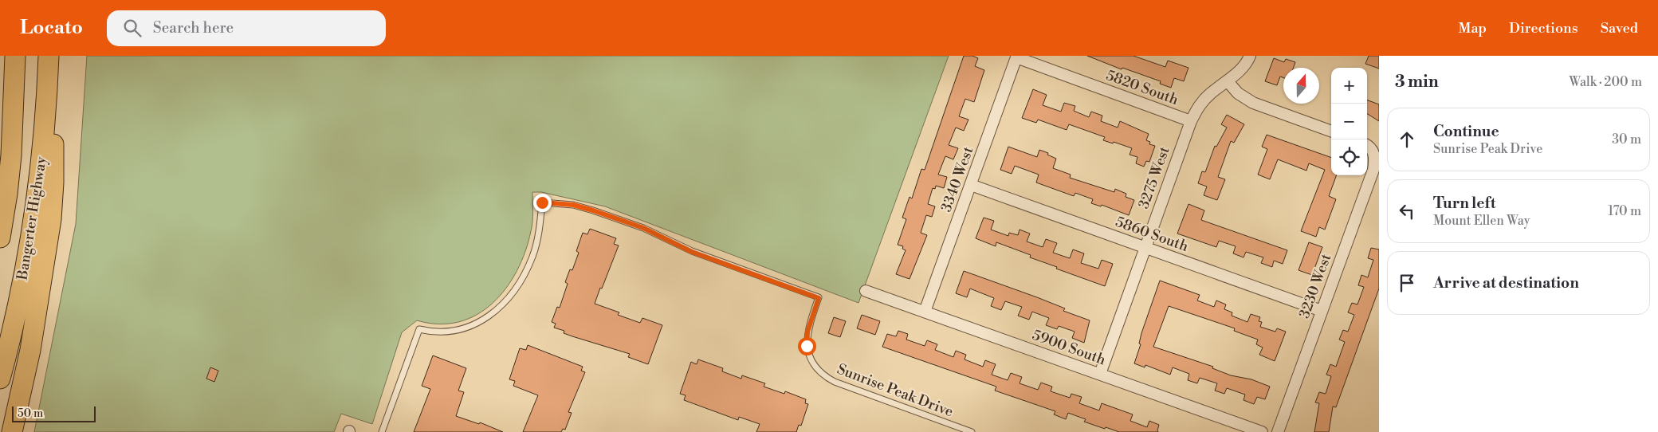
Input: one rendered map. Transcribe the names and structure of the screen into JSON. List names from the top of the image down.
{
  "streets": {
    "highway": ["Bangerter Highway"],
    "street": [
      "5820 South",
      "3275 West",
      "3340 West",
      "5860 South",
      "3230 West",
      "5900 South"
    ],
    "lane": ["Sunrise Peak Drive"]
  },
  "crossings": [
    ["5820 South", "3275 West"],
    ["5820 South", "3340 West"],
    ["3275 West", "5860 South"],
    ["3275 West", "5900 South"],
    ["3340 West", "5860 South"],
    ["3340 West", "5900 South"],
    ["5860 South", "3230 West"]
  ],
  "scale_bar": "50 m",
  "north": "top",
  "page": {
    "header": "Locato",
    "search": "Search here",
    "nav": ["Map", "Directions", "Saved"],
    "heading": ["3 min", "Walk · 200 m"],
    "map_buttons": ["+", "−"],
    "list": [
      ["Continue", "Sunrise Peak Drive", "30 m"],
      ["Turn left", "Mount Ellen Way", "170 m"],
      "Arrive at destination"
    ],
    "scale": "50 m"
  }
}
